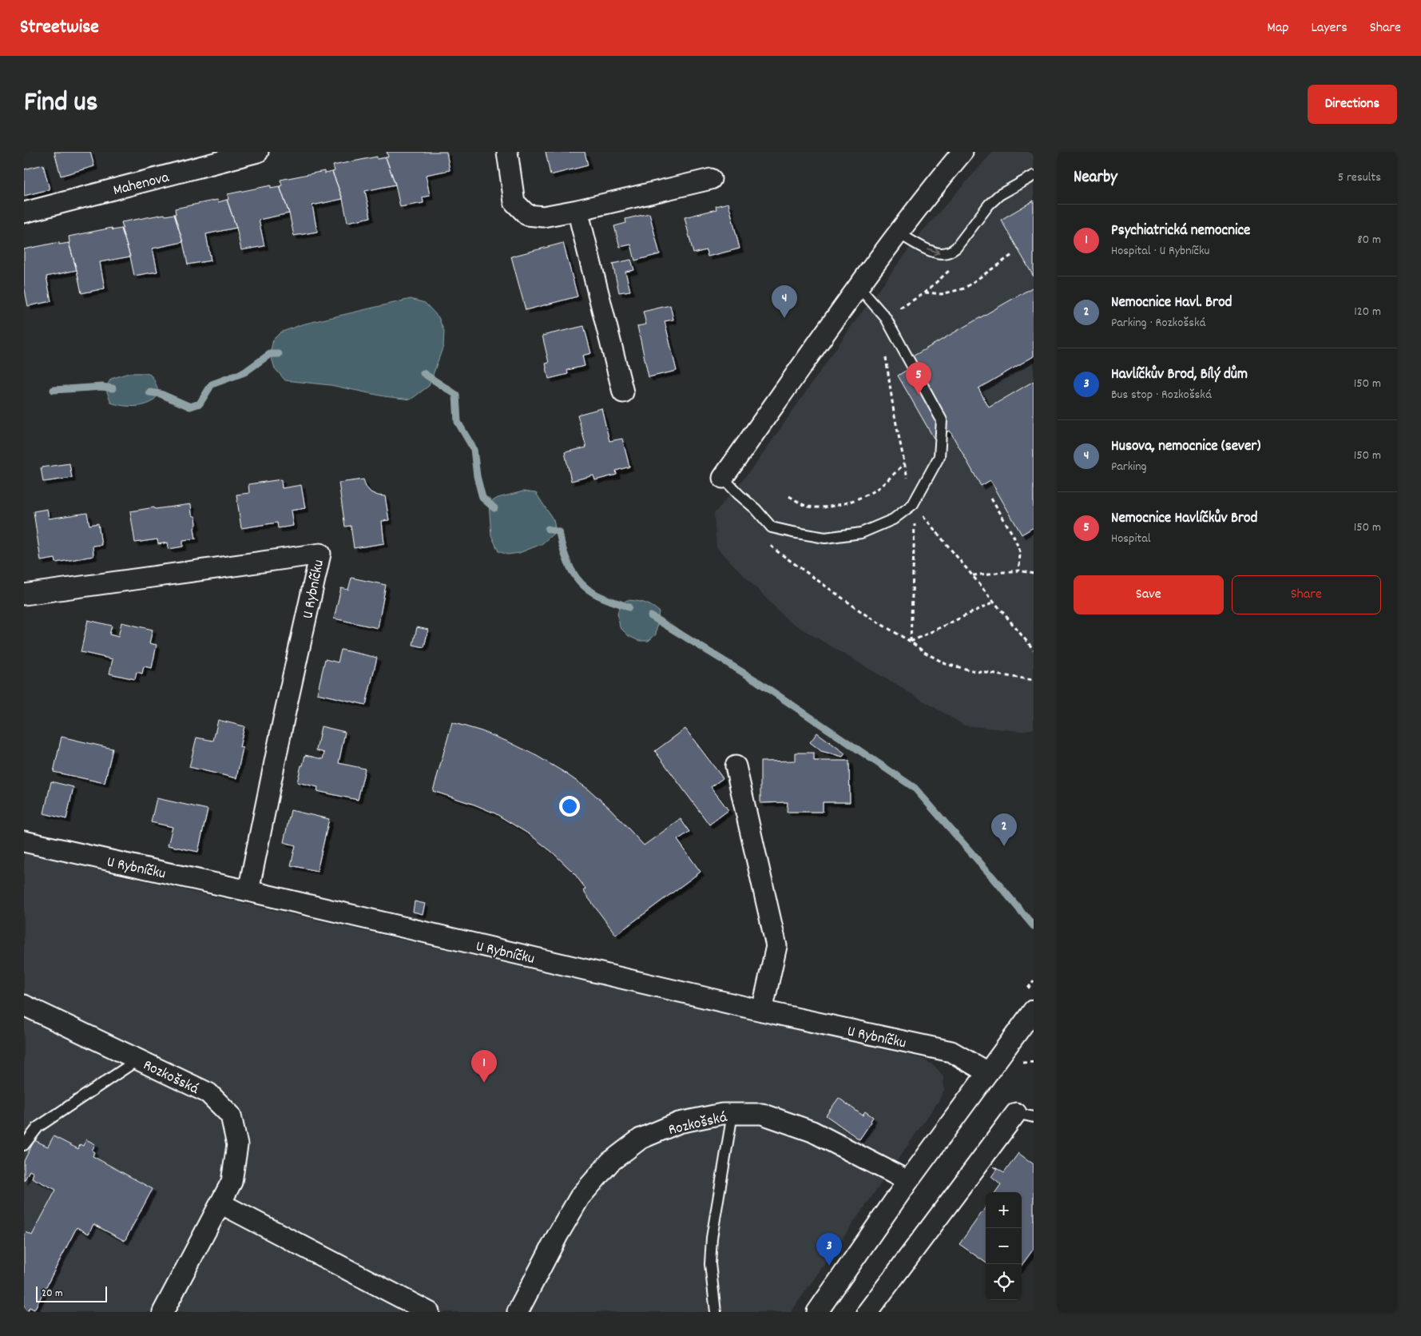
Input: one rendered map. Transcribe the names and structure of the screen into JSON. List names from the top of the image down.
{
  "streets": {
    "street": ["Mahenova", "U Rybníčku", "Rozkošská"]
  },
  "scale_bar": "20 m",
  "page": {
    "header": "Streetwise",
    "nav": ["Map", "Layers", "Share"],
    "title": "Find us",
    "buttons": [
      "Directions",
      ["Save", "Share"]
    ],
    "heading": ["Nearby", "5 results"],
    "list": [
      {
        "mark": "1",
        "name": "Psychiatrická nemocnice",
        "note": "Hospital · U Rybníčku",
        "value": "80 m"
      },
      {
        "mark": "2",
        "name": "Nemocnice Havl. Brod",
        "note": "Parking · Rozkošská",
        "value": "120 m"
      },
      {
        "mark": "3",
        "name": "Havlíčkův Brod, Bílý dům",
        "note": "Bus stop · Rozkošská",
        "value": "150 m"
      },
      {
        "mark": "4",
        "name": "Husova, nemocnice (sever)",
        "note": "Parking",
        "value": "150 m"
      },
      {
        "mark": "5",
        "name": "Nemocnice Havlíčkův Brod",
        "note": "Hospital",
        "value": "150 m"
      }
    ],
    "pins": [
      "4",
      "5",
      "2",
      "1",
      "3"
    ],
    "map_buttons": ["+", "−"],
    "scale": "20 m"
  }
}
